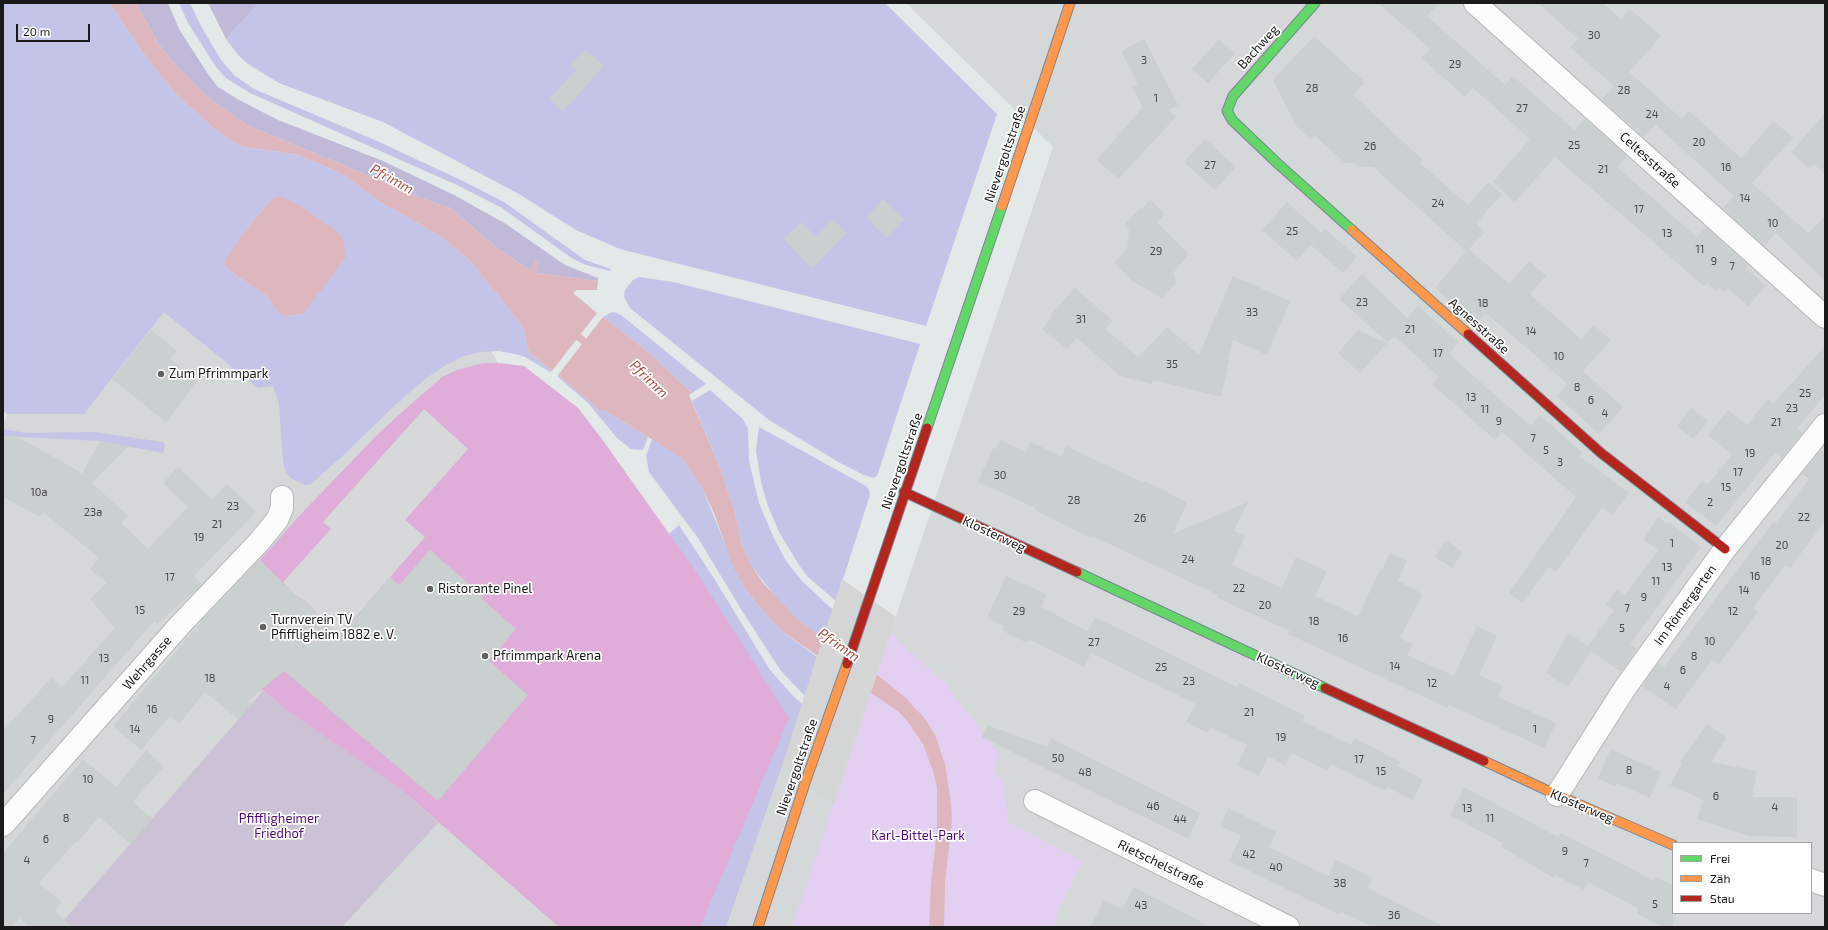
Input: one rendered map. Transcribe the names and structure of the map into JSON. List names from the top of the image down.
{
  "streets": {
    "street": [
      "Bachweg",
      "Nievergoltstraße",
      "Celtesstraße",
      "Agnesstraße",
      "Klosterweg",
      "Im Römergarten",
      "Wehrgasse",
      "Rietschelstraße"
    ]
  },
  "crossings": [
    ["Bachweg", "Agnesstraße"],
    ["Nievergoltstraße", "Klosterweg"],
    ["Agnesstraße", "Im Römergarten"],
    ["Klosterweg", "Im Römergarten"]
  ],
  "water": ["Pfrimm"],
  "parks": ["Pfiffligheimer Friedhof", "Karl-Bittel-Park"],
  "places": [
    "Zum Pfrimmpark",
    "Ristorante Pinel",
    "Turnverein TV Pfiffligheim 1882 e. V.",
    "Pfrimmpark Arena"
  ],
  "house_numbers": [
    "30",
    "3",
    "29",
    "28",
    "28",
    "1",
    "27",
    "24",
    "20",
    "25",
    "26",
    "27",
    "16",
    "21",
    "14",
    "24",
    "17",
    "10",
    "25",
    "13",
    "11",
    "29",
    "9",
    "7",
    "23",
    "18",
    "33",
    "31",
    "21",
    "14",
    "17",
    "10",
    "35",
    "8",
    "25",
    "13",
    "6",
    "23",
    "11",
    "4",
    "9",
    "21",
    "7",
    "5",
    "19",
    "3",
    "17",
    "30",
    "15",
    "10a",
    "28",
    "2",
    "23",
    "23a",
    "22",
    "26",
    "21",
    "19",
    "1",
    "20",
    "24",
    "18",
    "13",
    "16",
    "17",
    "11",
    "22",
    "14",
    "9",
    "20",
    "7",
    "15",
    "29",
    "12",
    "18",
    "5",
    "16",
    "10",
    "27",
    "8",
    "13",
    "14",
    "25",
    "6",
    "18",
    "11",
    "23",
    "12",
    "4",
    "16",
    "21",
    "9",
    "14",
    "1",
    "19",
    "7",
    "50",
    "17",
    "8",
    "15",
    "48",
    "10",
    "6",
    "46",
    "4",
    "13",
    "8",
    "11",
    "44",
    "6",
    "9",
    "42",
    "4",
    "7",
    "40",
    "38",
    "5",
    "43",
    "36"
  ],
  "legend": ["Frei", "Zäh", "Stau"],
  "scale_bar": "20 m"
}
